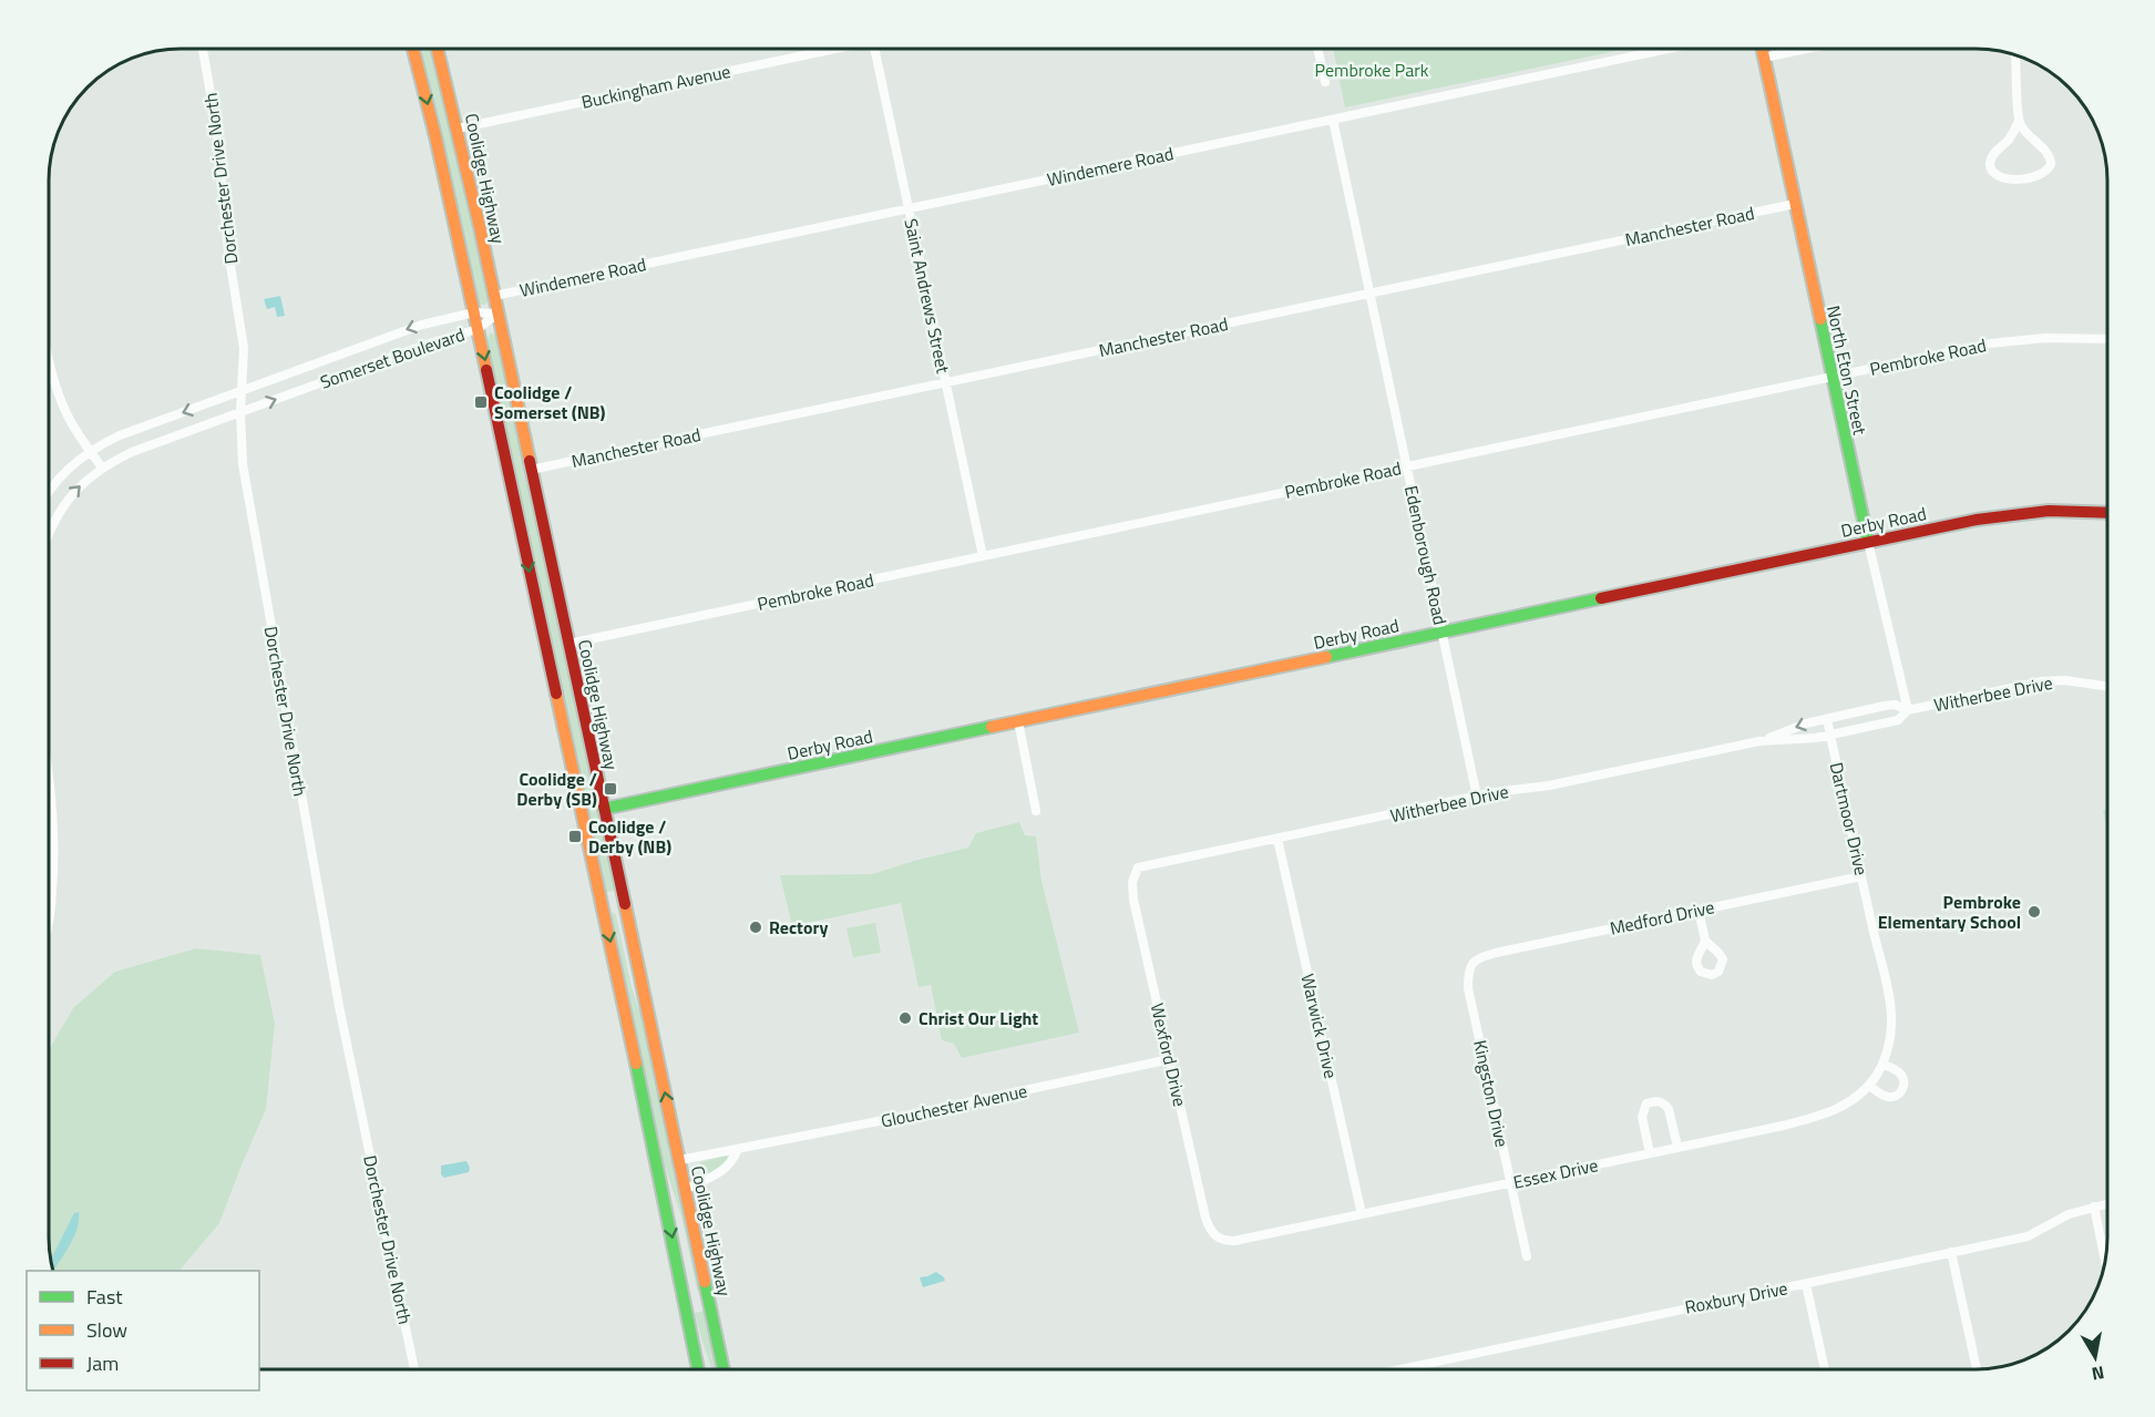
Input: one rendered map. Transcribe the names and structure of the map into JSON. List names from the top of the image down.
{
  "streets": {
    "main road": ["Coolidge Highway", "North Eton Street", "Derby Road"],
    "street": [
      "Buckingham Avenue",
      "Windemere Road",
      "Dorchester Drive North",
      "Manchester Road",
      "Saint Andrews Street",
      "Pembroke Road",
      "Somerset Boulevard",
      "Edenborough Road",
      "Witherbee Drive",
      "Dartmoor Drive",
      "Medford Drive",
      "Warwick Drive",
      "Wexford Drive",
      "Kingston Drive",
      "Glouchester Avenue",
      "Essex Drive",
      "Roxbury Drive"
    ]
  },
  "crossings": [
    ["Buckingham Avenue", "Coolidge Highway"],
    ["Windemere Road", "Coolidge Highway"],
    ["Windemere Road", "Saint Andrews Street"],
    ["Windemere Road", "Edenborough Road"],
    ["Dorchester Drive North", "Somerset Boulevard"],
    ["Coolidge Highway", "Manchester Road"],
    ["Coolidge Highway", "Pembroke Road"],
    ["Coolidge Highway", "Somerset Boulevard"],
    ["Coolidge Highway", "Derby Road"],
    ["Coolidge Highway", "Glouchester Avenue"],
    ["Manchester Road", "Saint Andrews Street"],
    ["Manchester Road", "North Eton Street"],
    ["Manchester Road", "Edenborough Road"],
    ["Saint Andrews Street", "Pembroke Road"],
    ["Pembroke Road", "North Eton Street"],
    ["Pembroke Road", "Edenborough Road"],
    ["North Eton Street", "Derby Road"],
    ["North Eton Street", "Witherbee Drive"],
    ["Derby Road", "Edenborough Road"],
    ["Edenborough Road", "Witherbee Drive"],
    ["Witherbee Drive", "Dartmoor Drive"],
    ["Witherbee Drive", "Warwick Drive"],
    ["Witherbee Drive", "Wexford Drive"],
    ["Dartmoor Drive", "Medford Drive"],
    ["Dartmoor Drive", "Essex Drive"],
    ["Medford Drive", "Kingston Drive"],
    ["Warwick Drive", "Essex Drive"],
    ["Wexford Drive", "Glouchester Avenue"],
    ["Wexford Drive", "Essex Drive"],
    ["Kingston Drive", "Essex Drive"]
  ],
  "parks": ["Pembroke Park"],
  "places": {
    "transit": ["Coolidge / Somerset (NB)", "Coolidge / Derby (SB)", "Coolidge / Derby (NB)"],
    "other": ["Pembroke Elementary School", "Rectory", "Christ Our Light"]
  },
  "legend": ["Fast", "Slow", "Jam"],
  "north": "bottom"
}
